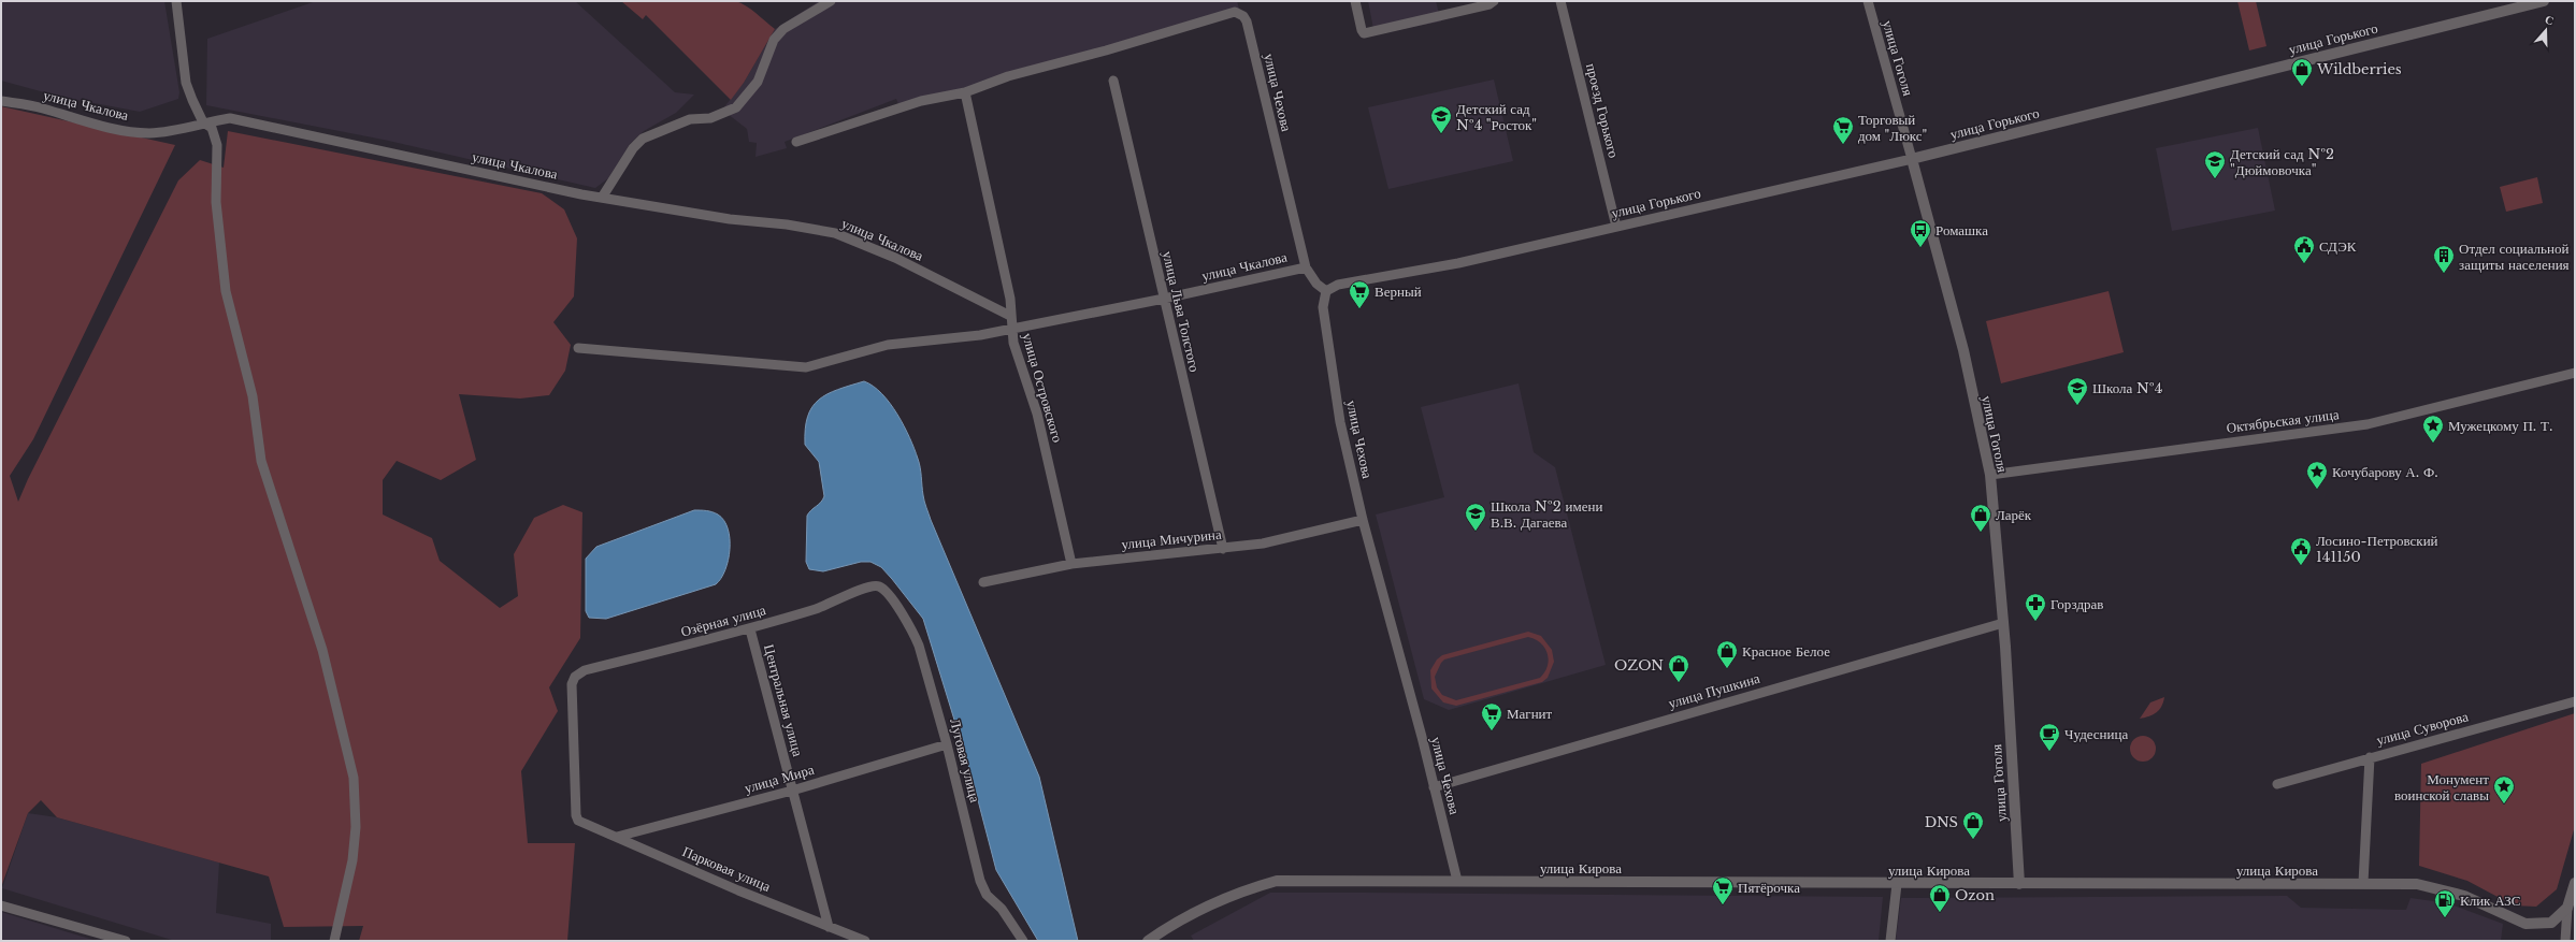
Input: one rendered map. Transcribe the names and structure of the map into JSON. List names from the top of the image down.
{
  "streets": {
    "street": [
      "улица Горького",
      "улица Гоголя",
      "улица Чехова",
      "улица Чкалова",
      "проезд Горького",
      "улица Льва Толстого",
      "улица Островского",
      "Октябрьская улица",
      "улица Мичурина",
      "Озёрная улица",
      "улица Пушкина",
      "Центральная улица",
      "улица Суворова",
      "Луговая улица",
      "улица Мира",
      "улица Кирова",
      "Парковая улица"
    ]
  },
  "crossings": [
    ["улица Горького", "улица Гоголя"],
    ["улица Горького", "улица Чехова"],
    ["улица Горького", "проезд Горького"],
    ["улица Гоголя", "Октябрьская улица"],
    ["улица Гоголя", "улица Пушкина"],
    ["улица Гоголя", "улица Кирова"],
    ["улица Чехова", "улица Чкалова"],
    ["улица Чехова", "улица Островского"],
    ["улица Чехова", "улица Мичурина"],
    ["улица Чехова", "улица Пушкина"],
    ["улица Чехова", "улица Кирова"],
    ["улица Чкалова", "улица Льва Толстого"],
    ["улица Чкалова", "улица Островского"],
    ["улица Льва Толстого", "улица Мичурина"],
    ["улица Островского", "улица Мичурина"],
    ["Озёрная улица", "Центральная улица"],
    ["Озёрная улица", "Луговая улица"],
    ["Озёрная улица", "Парковая улица"],
    ["Центральная улица", "улица Мира"],
    ["Центральная улица", "Парковая улица"],
    ["Луговая улица", "улица Мира"],
    ["улица Мира", "Парковая улица"]
  ],
  "places": {
    "shop": [
      "Wildberries",
      "Ларёк",
      "Красное Белое",
      "OZON",
      "DNS",
      "Ozon"
    ],
    "school or university": [
      "Детский сад №4 \"Росток\"",
      "Детский сад №2 \"Дюймовочка\"",
      "Школа №4",
      "Школа №2 имени В.В. Дагаева"
    ],
    "supermarket": [
      "Торговый дом \"Люкс\"",
      "Верный",
      "Магнит",
      "Пятёрочка"
    ],
    "bus stop": ["Ромашка"],
    "public building": ["СДЭК", "Лосино-Петровский 141150"],
    "building": ["Отдел социальной защиты населения"],
    "place": ["Мужецкому П. Т.", "Кочубарову А. Ф.", "Монумент воинской славы"],
    "pharmacy": ["Горздрав"],
    "cafe": ["Чудесница"],
    "fuel station": ["Клик АЗС"]
  },
  "north": "top"
}
